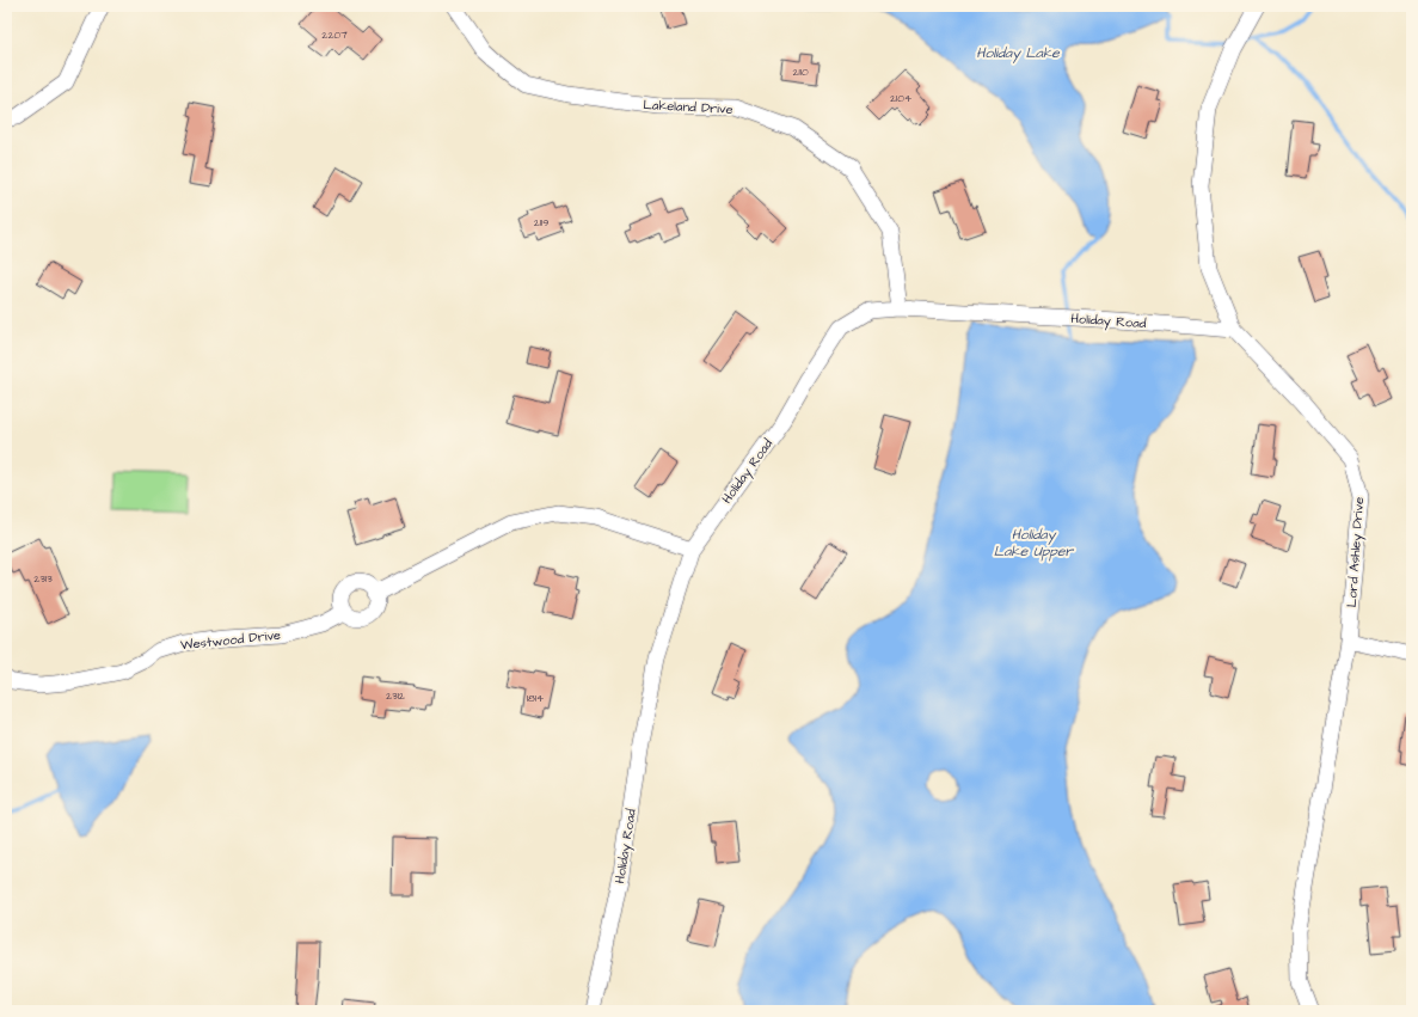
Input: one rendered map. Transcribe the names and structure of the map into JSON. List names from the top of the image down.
{
  "streets": {
    "street": [
      "Lakeland Drive",
      "Holiday Road",
      "Lord Ashley Drive",
      "Westwood Drive"
    ]
  },
  "crossings": [
    ["Lakeland Drive", "Holiday Road"],
    ["Holiday Road", "Lord Ashley Drive"]
  ],
  "water": ["Holiday Lake", "Holiday Lake Upper"],
  "house_numbers": [
    "2207",
    "2110",
    "2104",
    "2119",
    "2313",
    "2312",
    "1814"
  ]
}
